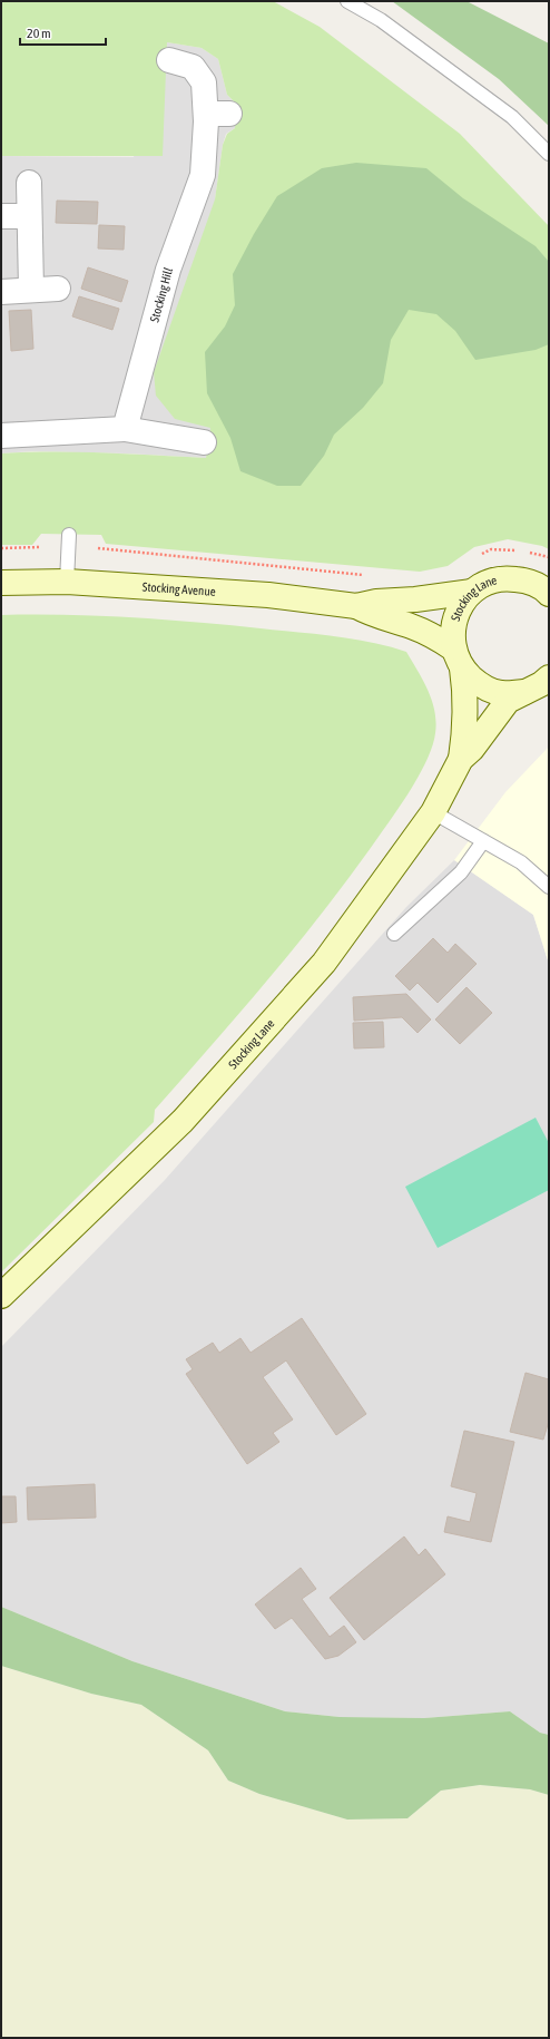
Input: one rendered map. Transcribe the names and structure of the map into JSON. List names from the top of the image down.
{
  "streets": {
    "main road": ["Stocking Avenue", "Stocking Lane"],
    "street": ["Stocking Hill"]
  },
  "crossings": [
    ["Stocking Avenue", "Stocking Lane"]
  ],
  "scale_bar": "20 m"
}
